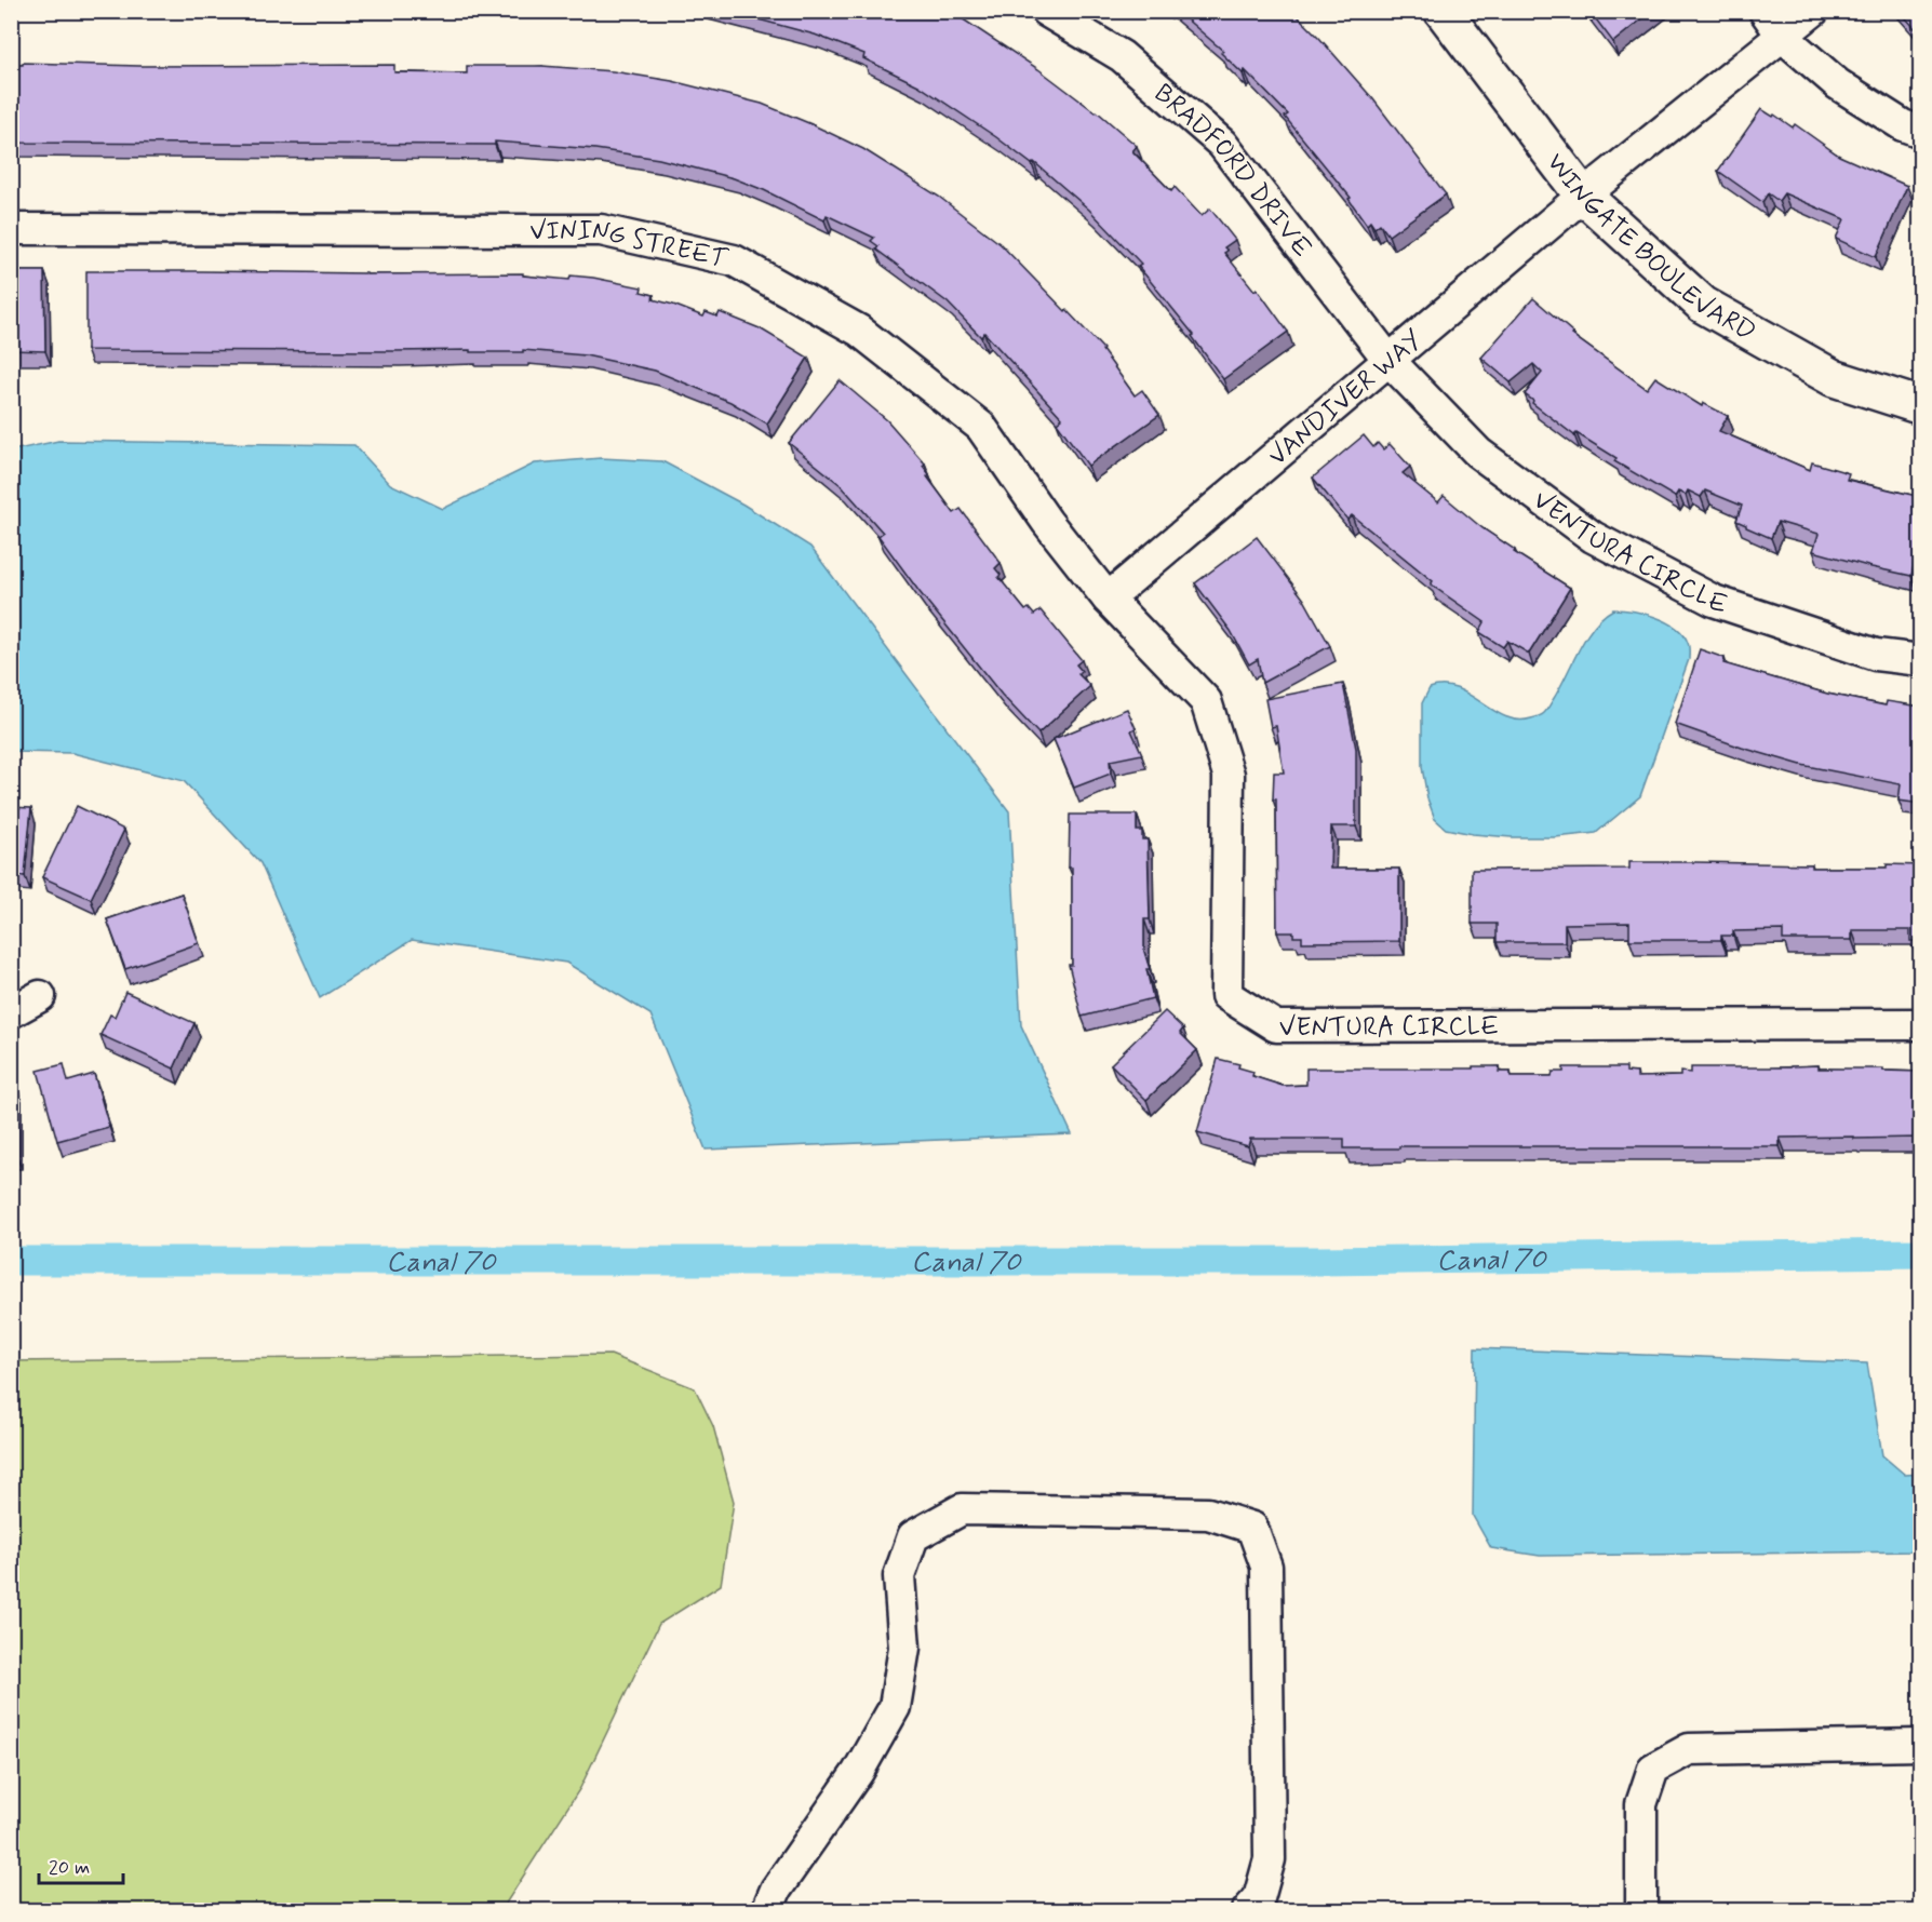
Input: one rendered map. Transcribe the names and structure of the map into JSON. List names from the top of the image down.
{
  "streets": {
    "street": [
      "BRADFORD DRIVE",
      "WINGATE BOULEVARD",
      "VINING STREET",
      "VANDIVER WAY",
      "VENTURA CIRCLE"
    ]
  },
  "crossings": [
    ["BRADFORD DRIVE", "VANDIVER WAY"],
    ["BRADFORD DRIVE", "VENTURA CIRCLE"],
    ["WINGATE BOULEVARD", "VANDIVER WAY"],
    ["VINING STREET", "VANDIVER WAY"],
    ["VINING STREET", "VENTURA CIRCLE"],
    ["VANDIVER WAY", "VENTURA CIRCLE"]
  ],
  "water": ["Canal 70"],
  "scale_bar": "20 m"
}
